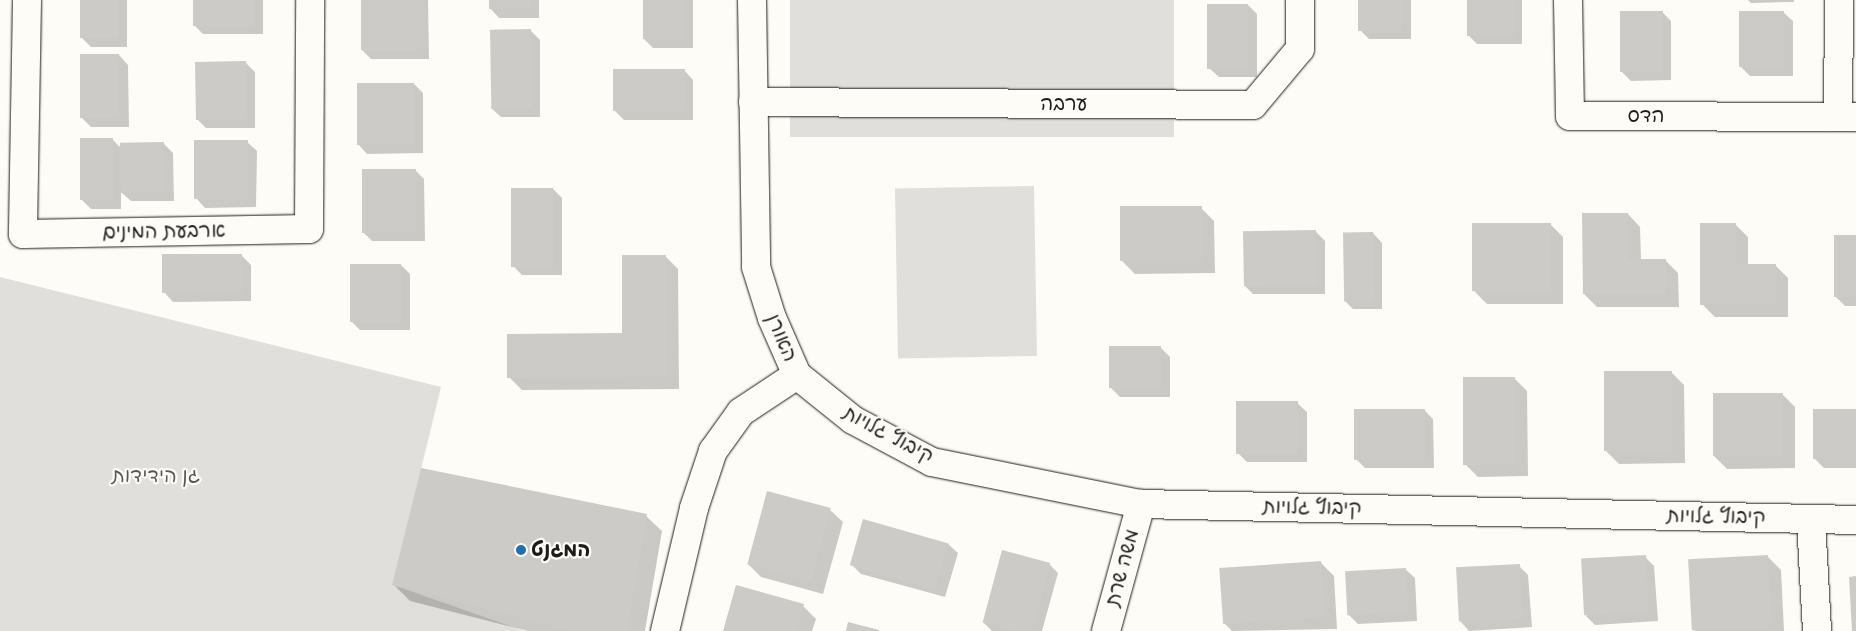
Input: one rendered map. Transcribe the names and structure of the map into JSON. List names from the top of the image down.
{
  "streets": {
    "street": [
      "ערבה",
      "הדס",
      "ארבעת המינים",
      "האורן",
      "קיבוץ גלויות",
      "משה שרת"
    ]
  },
  "crossings": [
    ["ערבה", "האורן"],
    ["האורן", "קיבוץ גלויות"],
    ["קיבוץ גלויות", "משה שרת"]
  ],
  "parks": ["גן הידידות"],
  "places": ["המגנט"]
}
